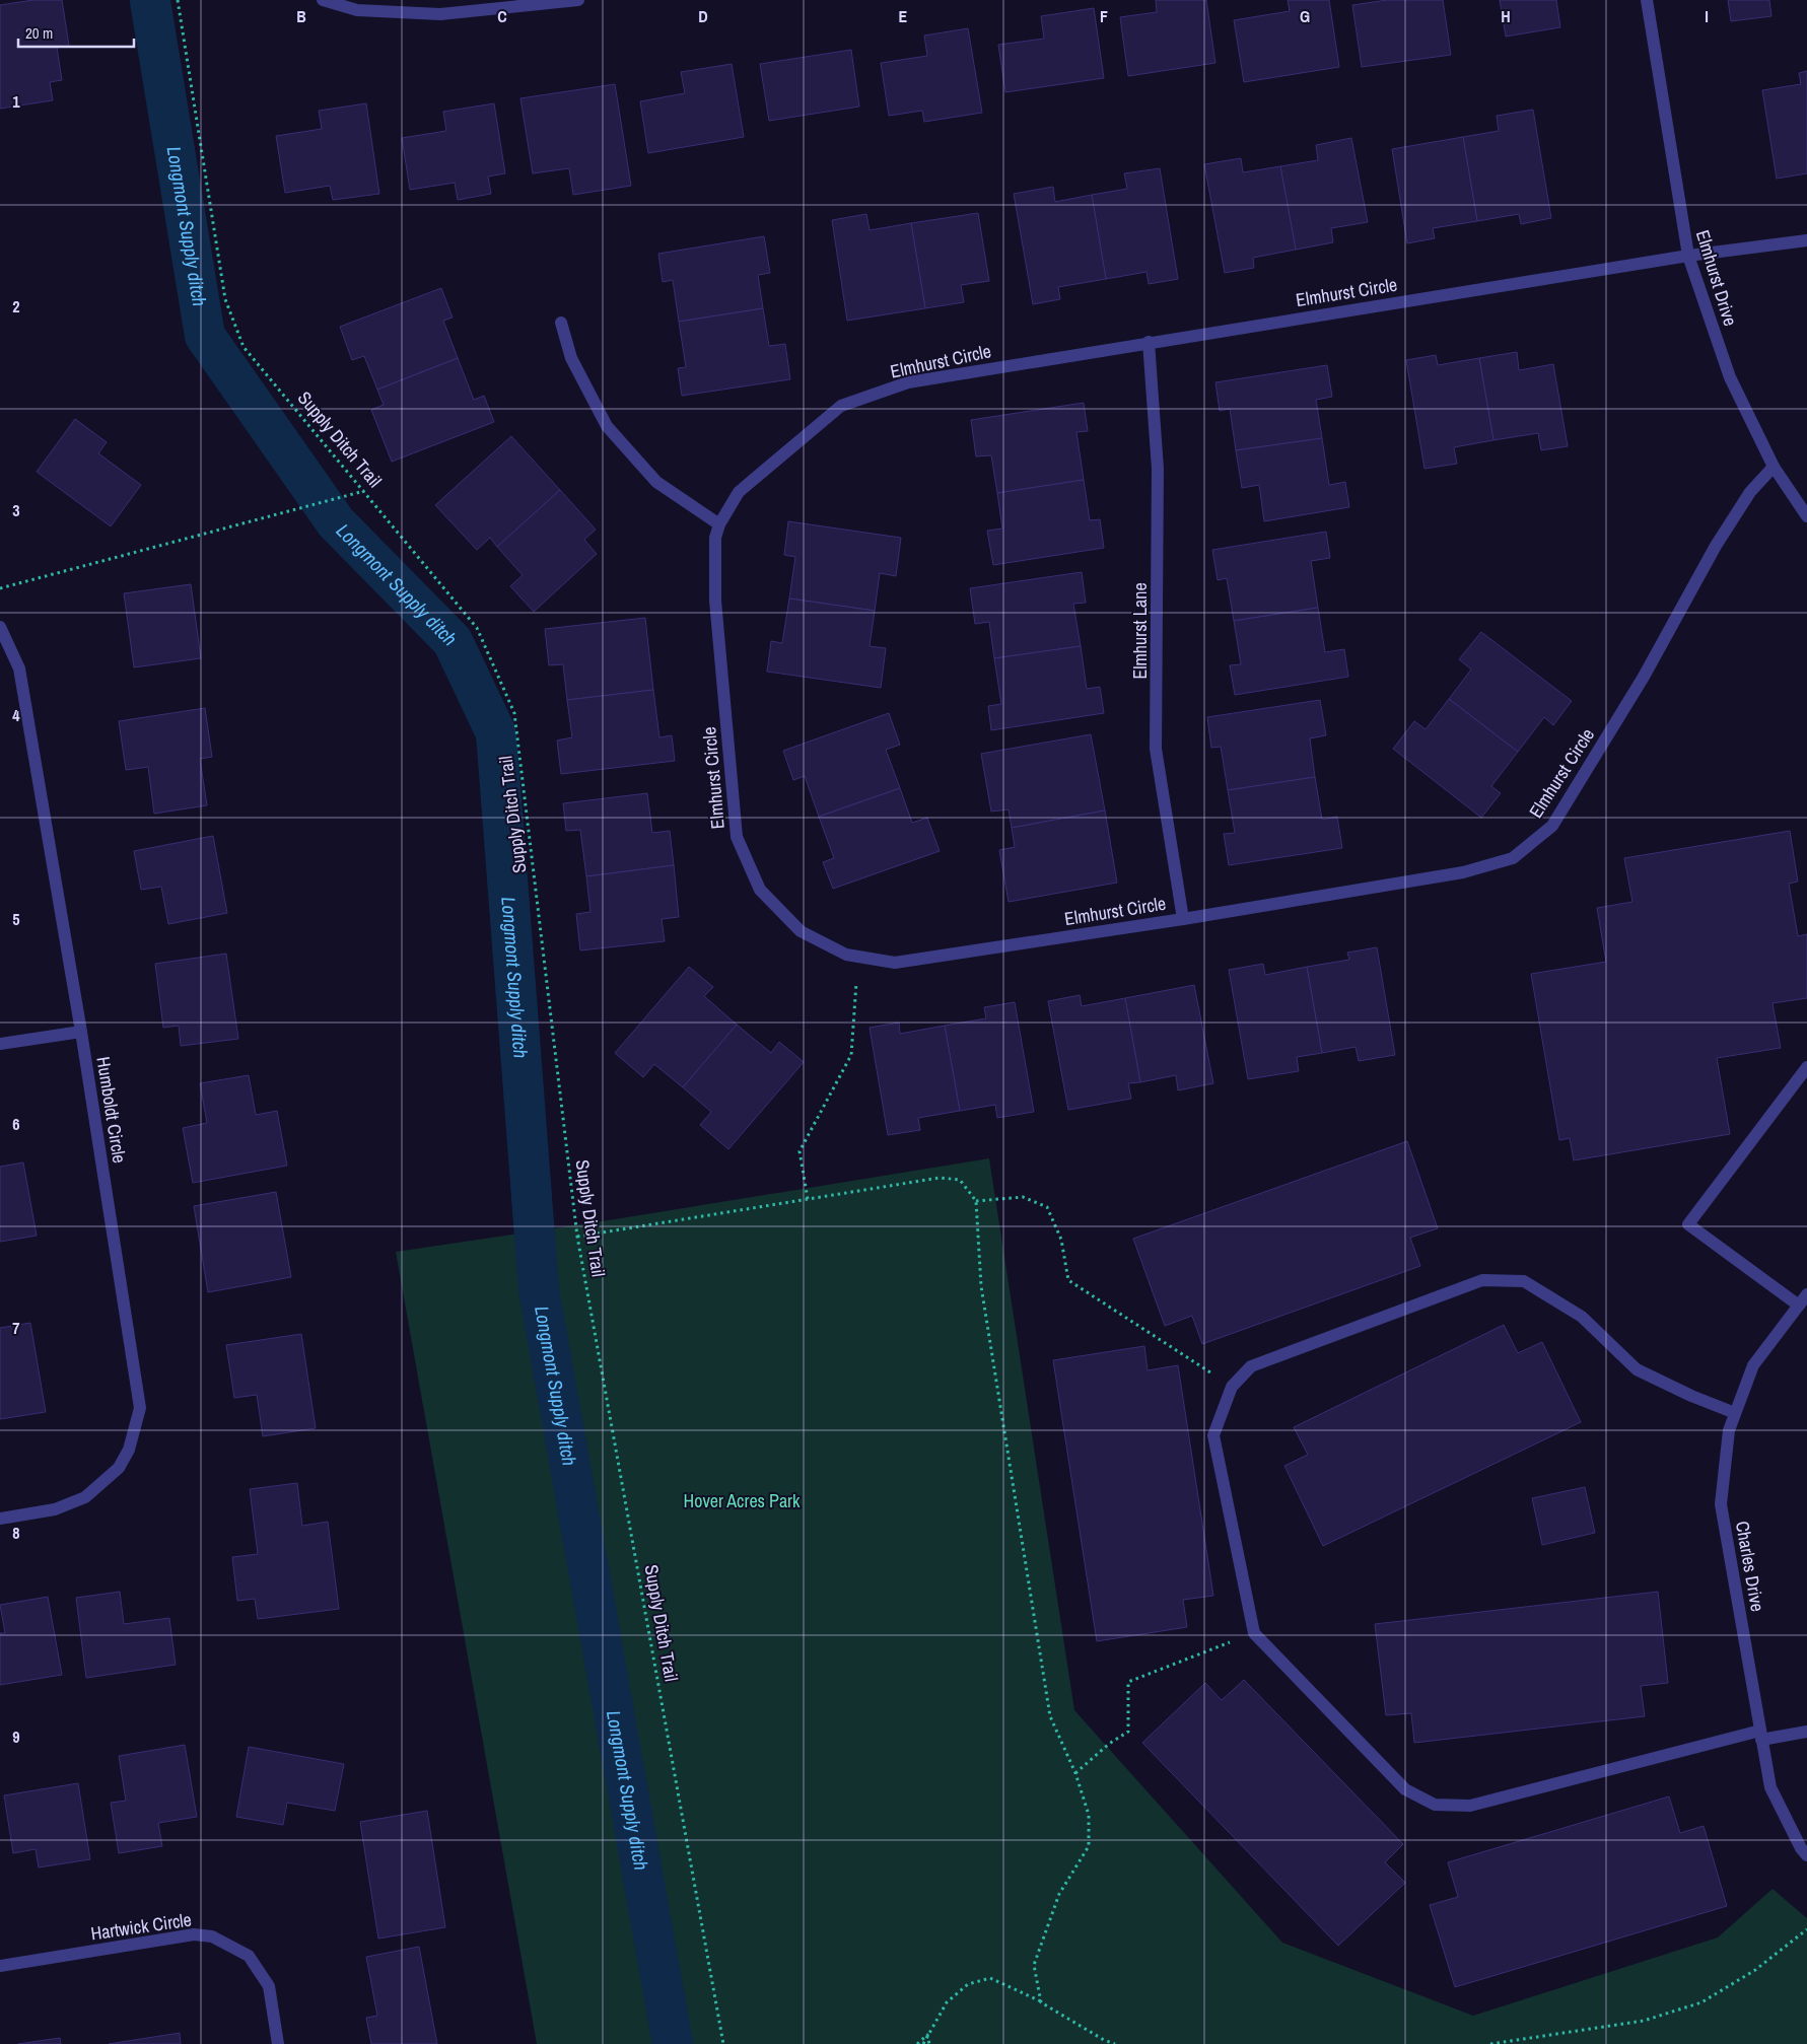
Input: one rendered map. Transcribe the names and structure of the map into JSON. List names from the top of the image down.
{
  "streets": {
    "street": [
      "Elmhurst Drive",
      "Elmhurst Circle",
      "Elmhurst Lane",
      "Humboldt Circle",
      "Charles Drive",
      "Hartwick Circle"
    ],
    "path": ["Supply Ditch Trail"]
  },
  "crossings": [
    ["Elmhurst Drive", "Elmhurst Circle"],
    ["Elmhurst Circle", "Elmhurst Lane"]
  ],
  "water": ["Longmont Supply ditch"],
  "parks": ["Hover Acres Park"],
  "scale_bar": "20 m",
  "grid": {
    "columns": [
      "B",
      "C",
      "D",
      "E",
      "F",
      "G",
      "H",
      "I"
    ],
    "rows": [
      "1",
      "2",
      "3",
      "4",
      "5",
      "6",
      "7",
      "8",
      "9"
    ]
  }
}
